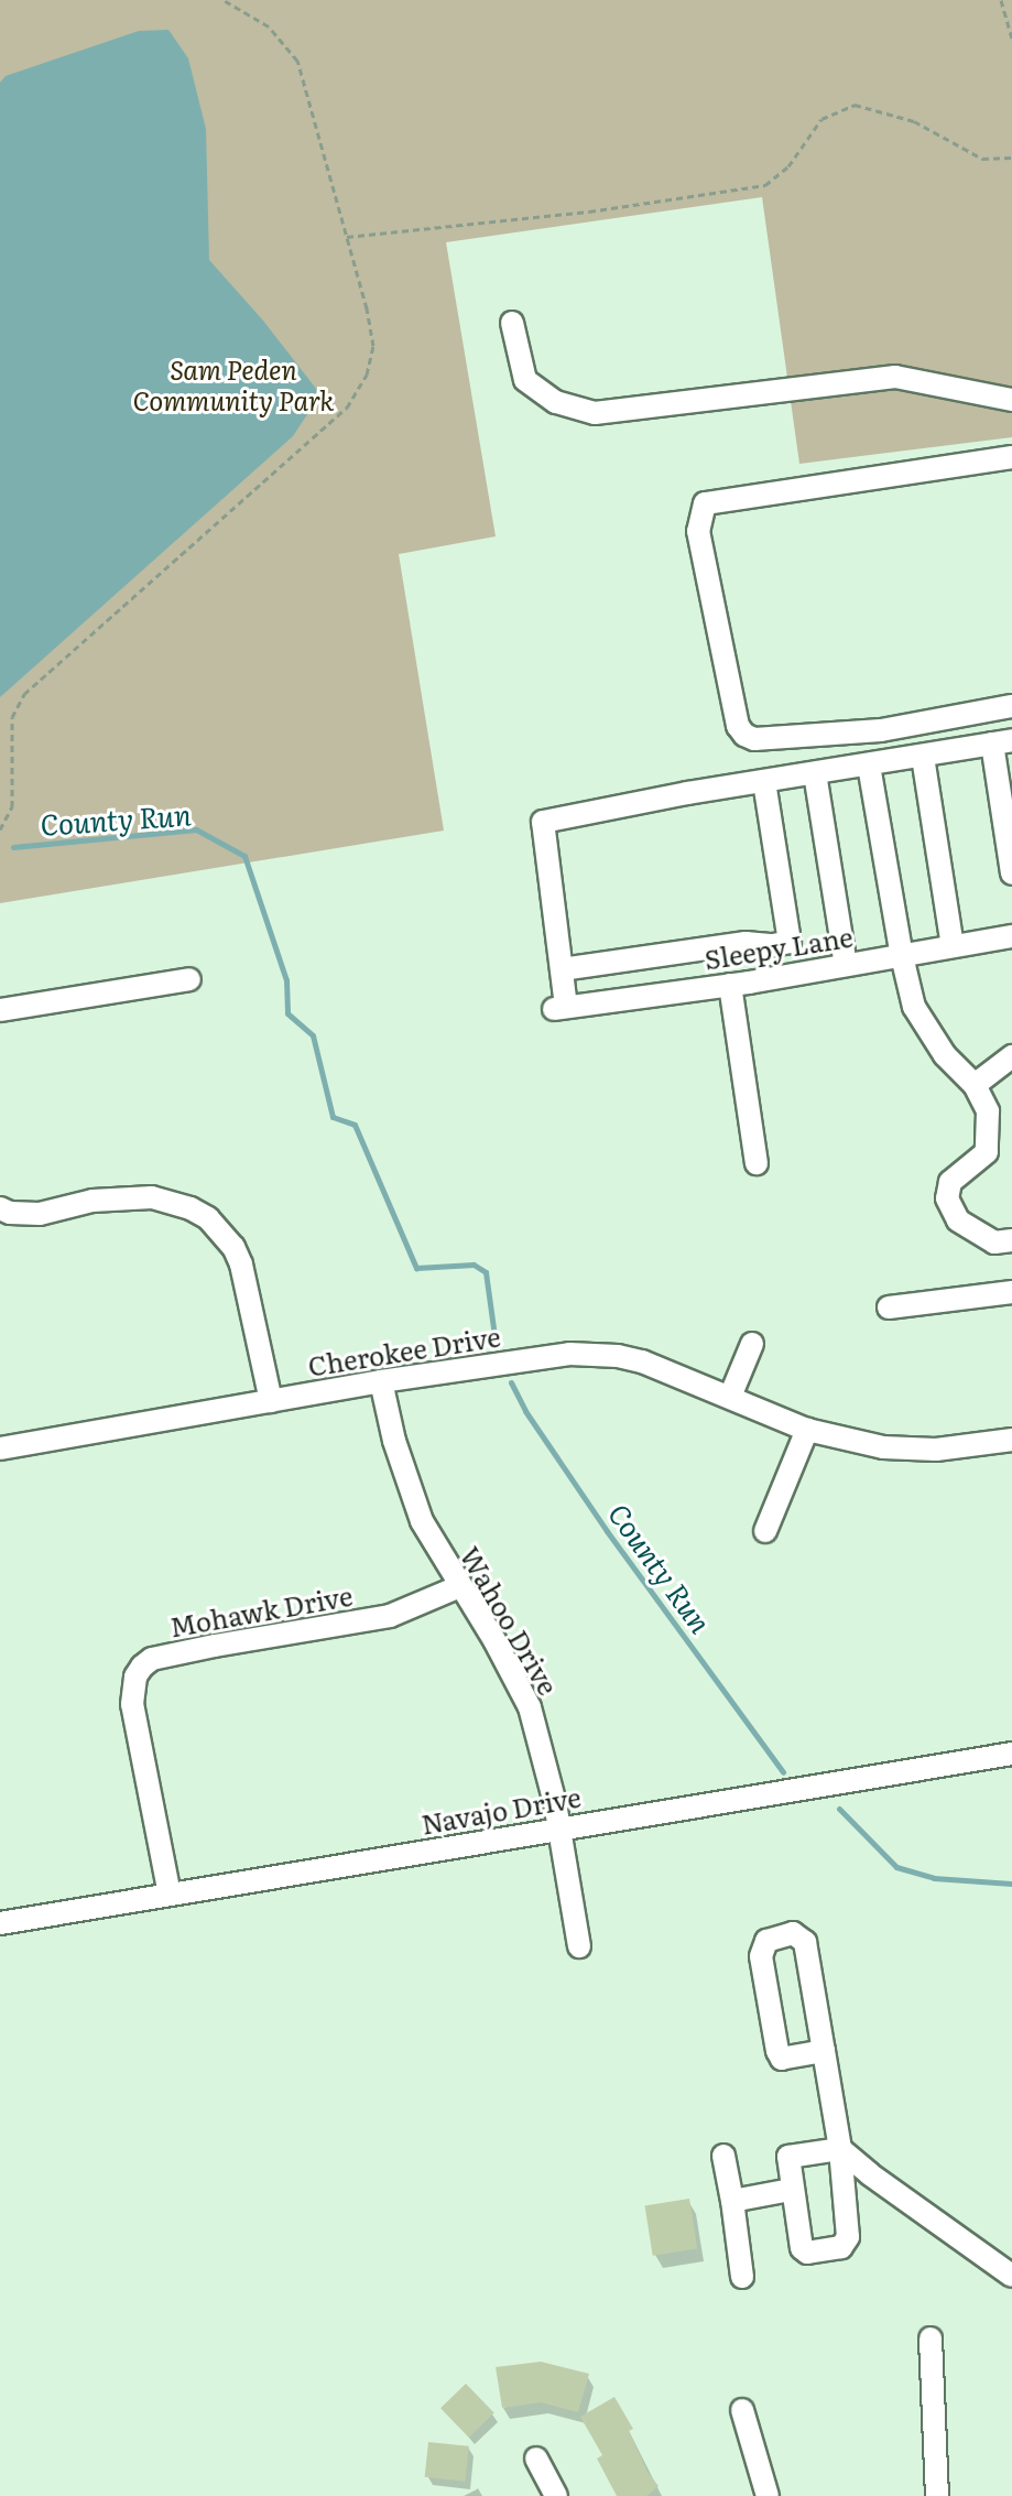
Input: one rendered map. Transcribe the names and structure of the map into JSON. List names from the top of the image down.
{
  "streets": {
    "street": [
      "Sleepy Lane",
      "Cherokee Drive",
      "Mohawk Drive",
      "Wahoo Drive",
      "Navajo Drive"
    ]
  },
  "crossings": [
    ["Cherokee Drive", "Wahoo Drive"],
    ["Mohawk Drive", "Wahoo Drive"],
    ["Mohawk Drive", "Navajo Drive"],
    ["Wahoo Drive", "Navajo Drive"]
  ],
  "water": ["County Run"],
  "parks": ["Sam Peden Community Park"]
}
